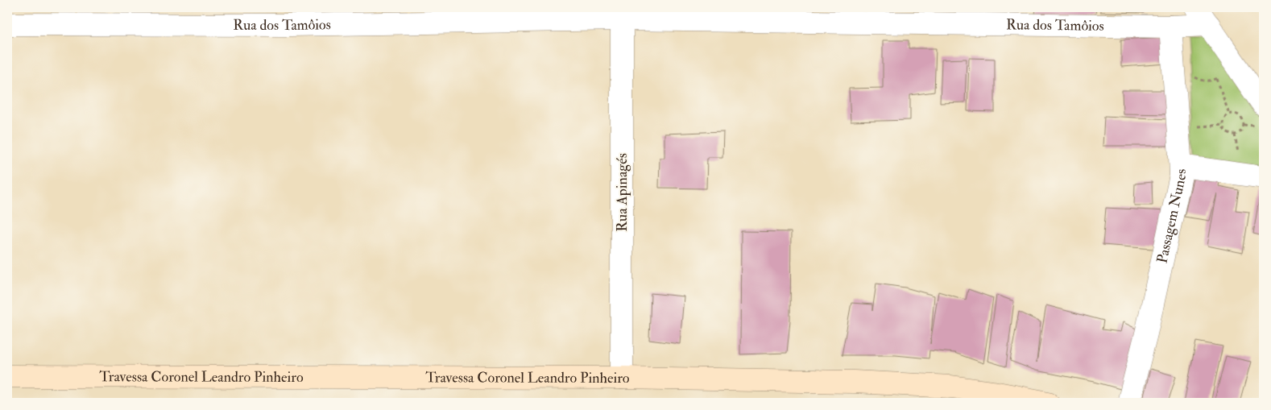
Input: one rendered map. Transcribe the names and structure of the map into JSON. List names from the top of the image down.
{
  "streets": {
    "street": [
      "Rua dos Tamôios",
      "Rua Apinagés",
      "Passagem Nunes",
      "Travessa Coronel Leandro Pinheiro"
    ]
  },
  "crossings": [
    ["Rua dos Tamôios", "Rua Apinagés"],
    ["Rua dos Tamôios", "Passagem Nunes"],
    ["Rua Apinagés", "Travessa Coronel Leandro Pinheiro"]
  ]
}
